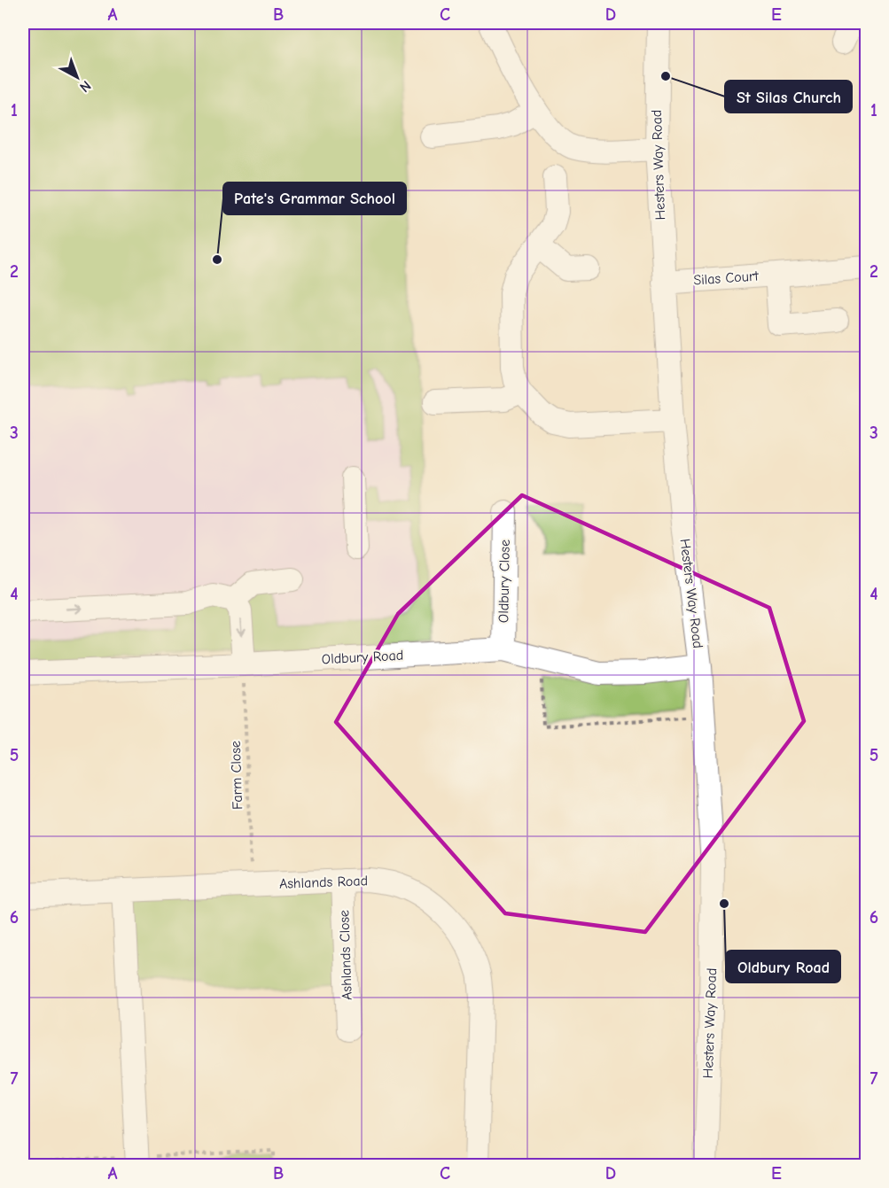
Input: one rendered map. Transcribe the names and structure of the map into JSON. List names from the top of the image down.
{
  "streets": {
    "street": [
      "Hesters Way Road",
      "Silas Court",
      "Oldbury Close",
      "Oldbury Road",
      "Ashlands Road",
      "Ashlands Close"
    ],
    "path": ["Farm Close"]
  },
  "crossings": [
    ["Hesters Way Road", "Silas Court"],
    ["Hesters Way Road", "Oldbury Road"],
    ["Oldbury Close", "Oldbury Road"],
    ["Oldbury Road", "Farm Close"],
    ["Farm Close", "Ashlands Road"],
    ["Ashlands Road", "Ashlands Close"]
  ],
  "places": ["St Silas Church", "Pate's Grammar School", "Oldbury Road"],
  "north": "bottom right",
  "grid": {
    "columns": [
      "A",
      "B",
      "C",
      "D",
      "E"
    ],
    "rows": [
      "1",
      "2",
      "3",
      "4",
      "5",
      "6",
      "7"
    ]
  }
}
